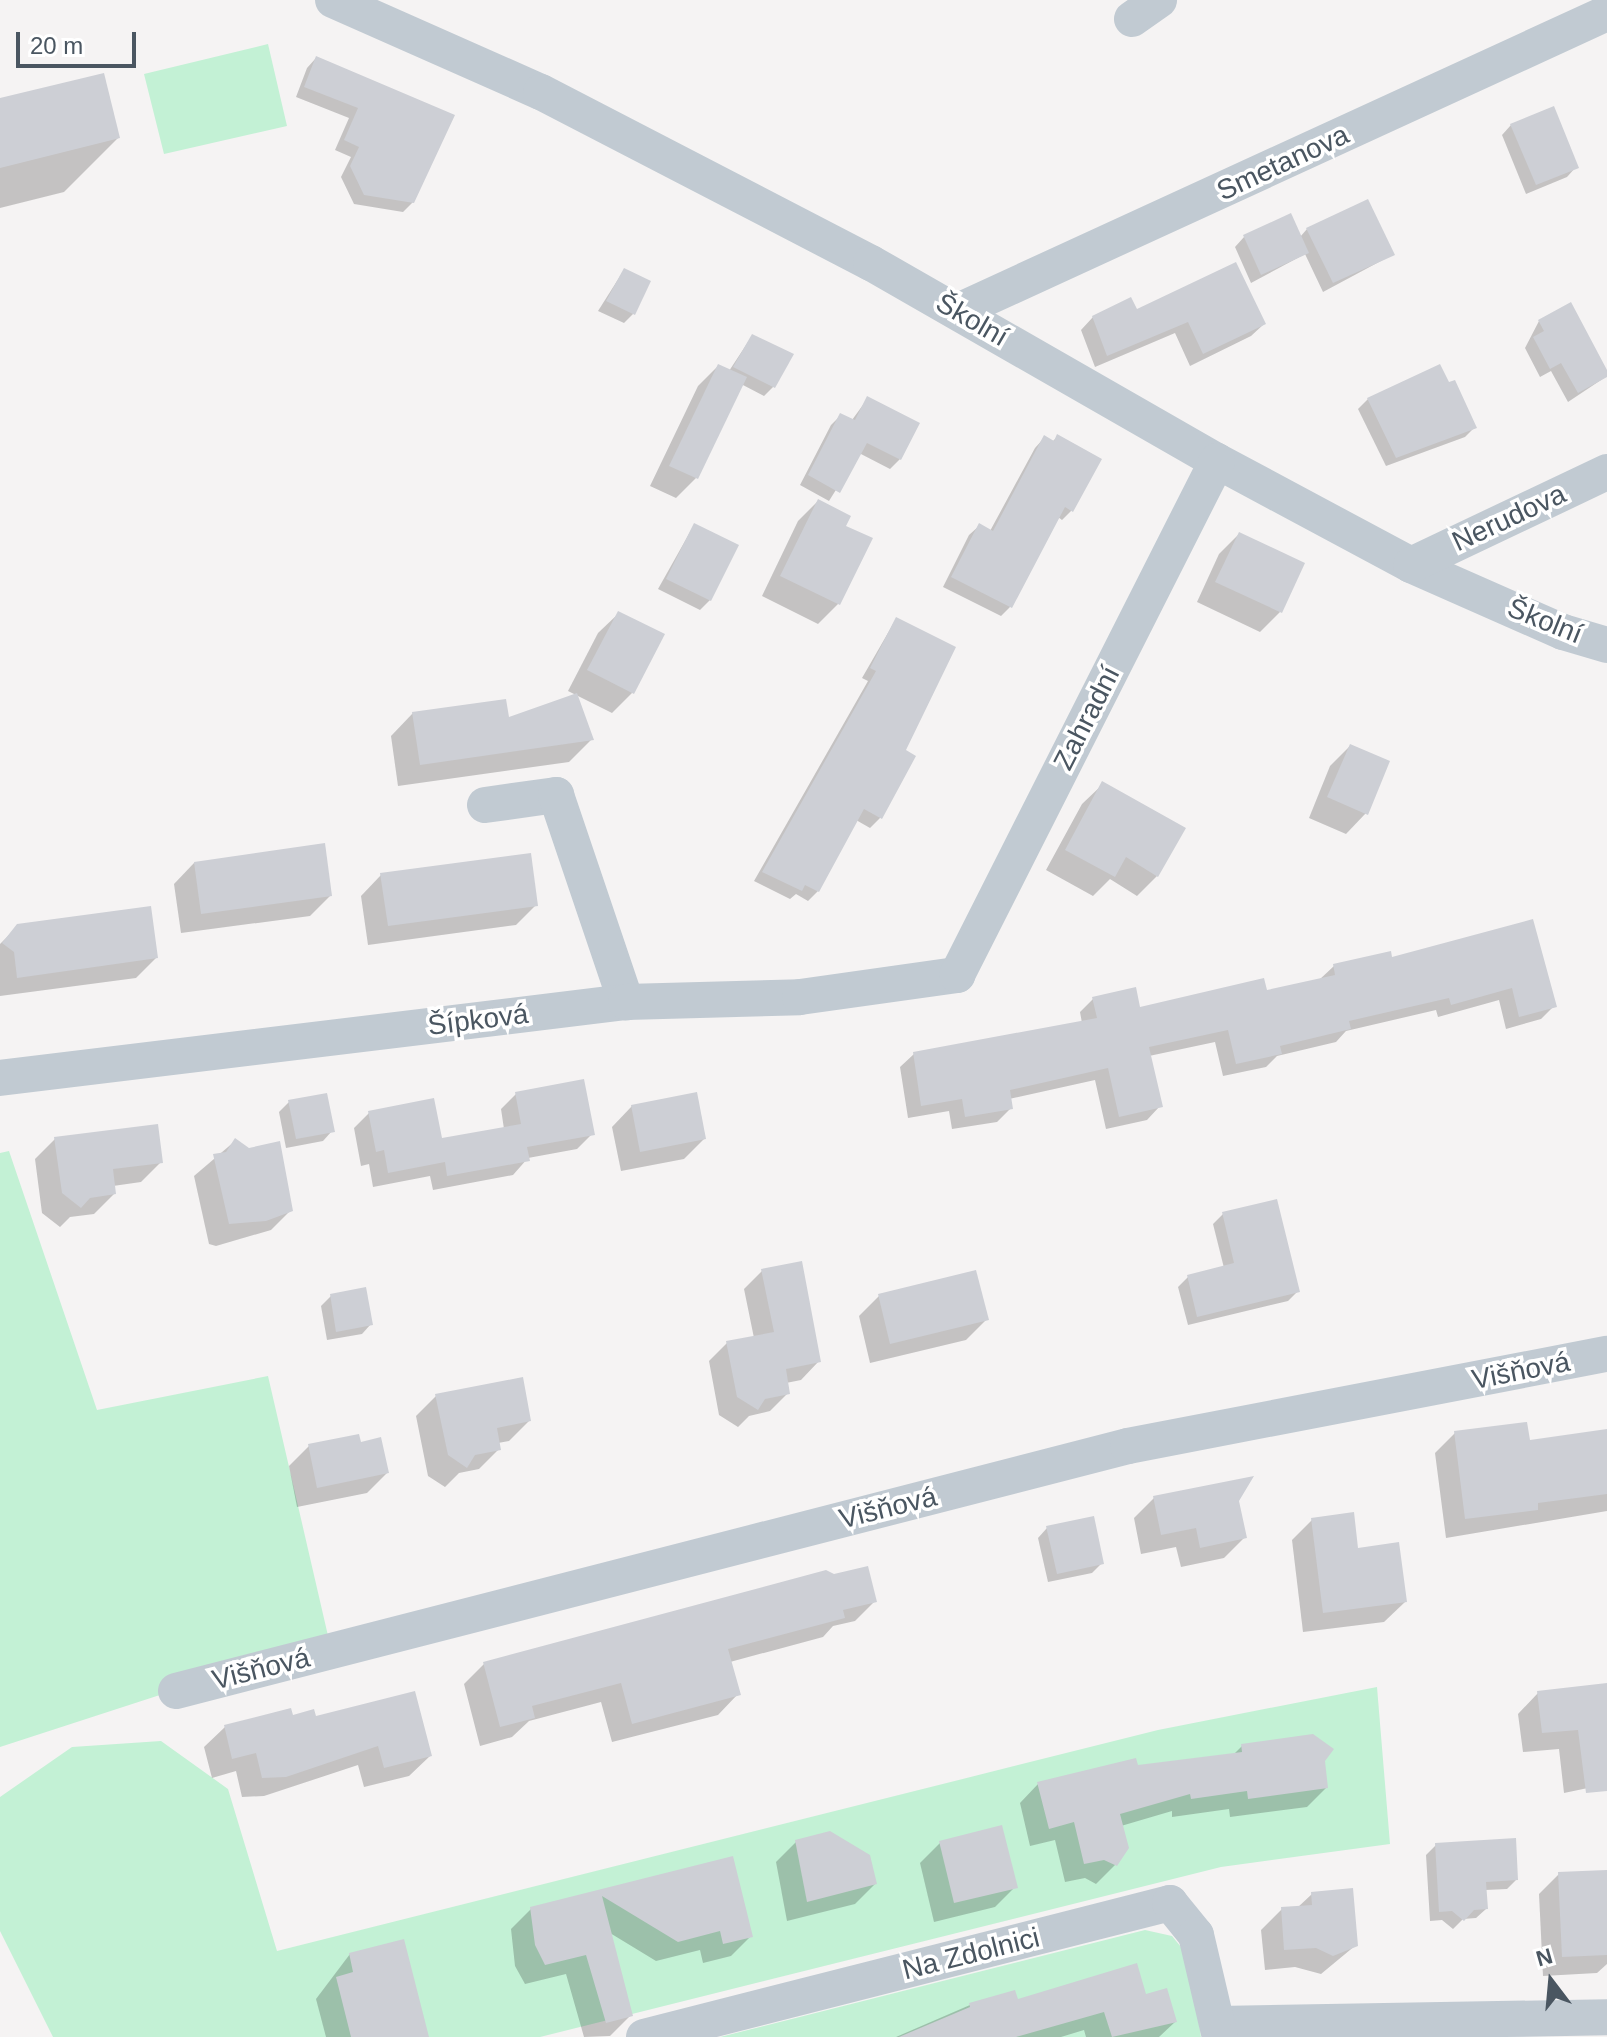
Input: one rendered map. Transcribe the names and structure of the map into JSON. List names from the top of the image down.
{
  "streets": {
    "street": [
      "Smetanova",
      "Školní",
      "Nerudova",
      "Zahradní",
      "Šípková",
      "Višňová",
      "Na Zdolnici"
    ]
  },
  "crossings": [
    ["Smetanova", "Školní"],
    ["Školní", "Nerudova"],
    ["Školní", "Zahradní"],
    ["Zahradní", "Šípková"]
  ],
  "scale_bar": "20 m",
  "north": "top"
}
